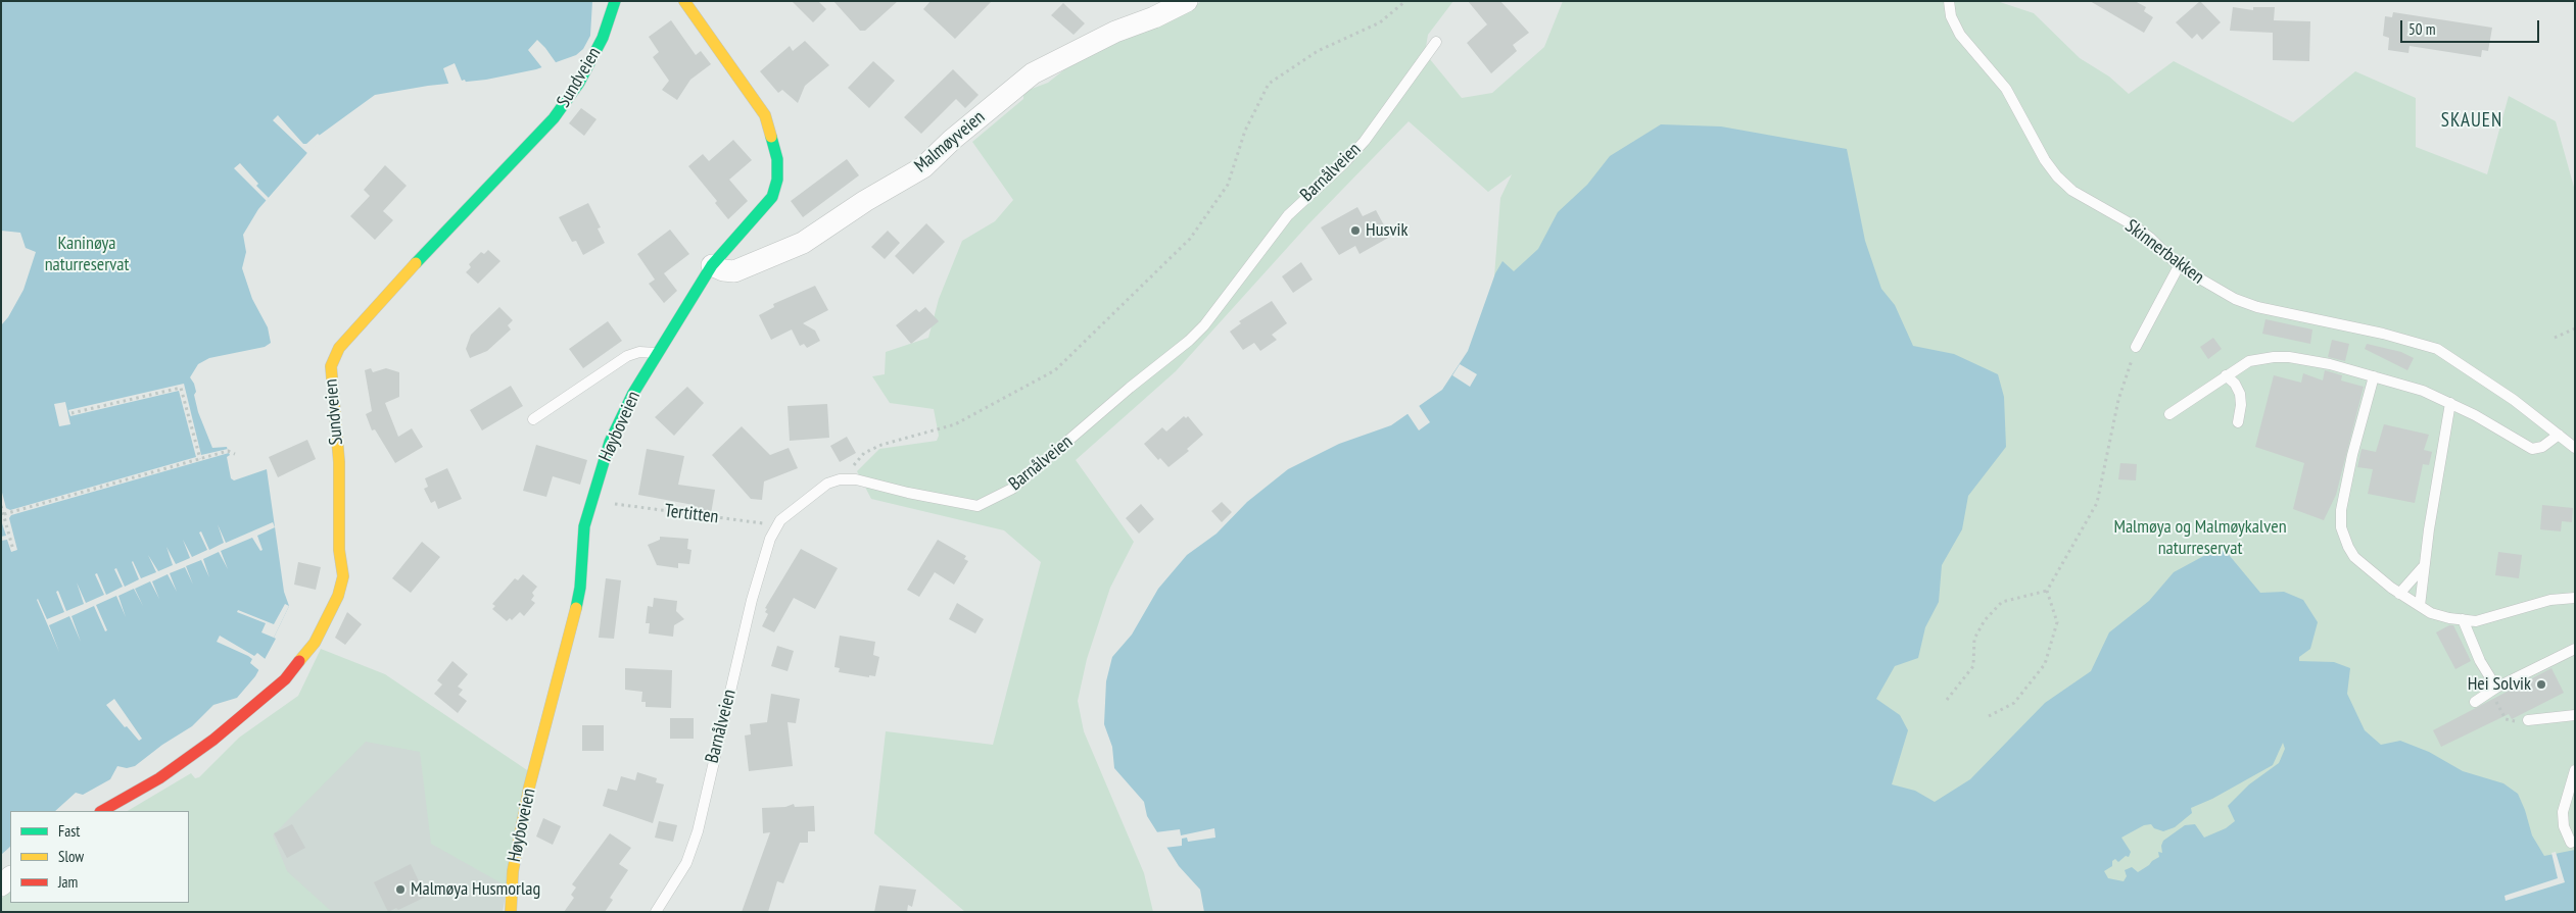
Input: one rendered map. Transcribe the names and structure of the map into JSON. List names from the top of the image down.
{
  "streets": {
    "street": ["Sundveien", "Malmøyveien", "Høyboveien"],
    "lane": ["Barnålveien", "Skinnerbakken"],
    "path": ["Tertitten"]
  },
  "crossings": [
    ["Malmøyveien", "Høyboveien"],
    ["Barnålveien", "Tertitten"]
  ],
  "districts": ["SKAUEN"],
  "parks": ["Kaninøya naturreservat", "Malmøya og Malmøykalven naturreservat"],
  "places": ["Husvik", "Hei Solvik", "Malmøya Husmorlag"],
  "legend": ["Fast", "Slow", "Jam"],
  "scale_bar": "50 m"
}
